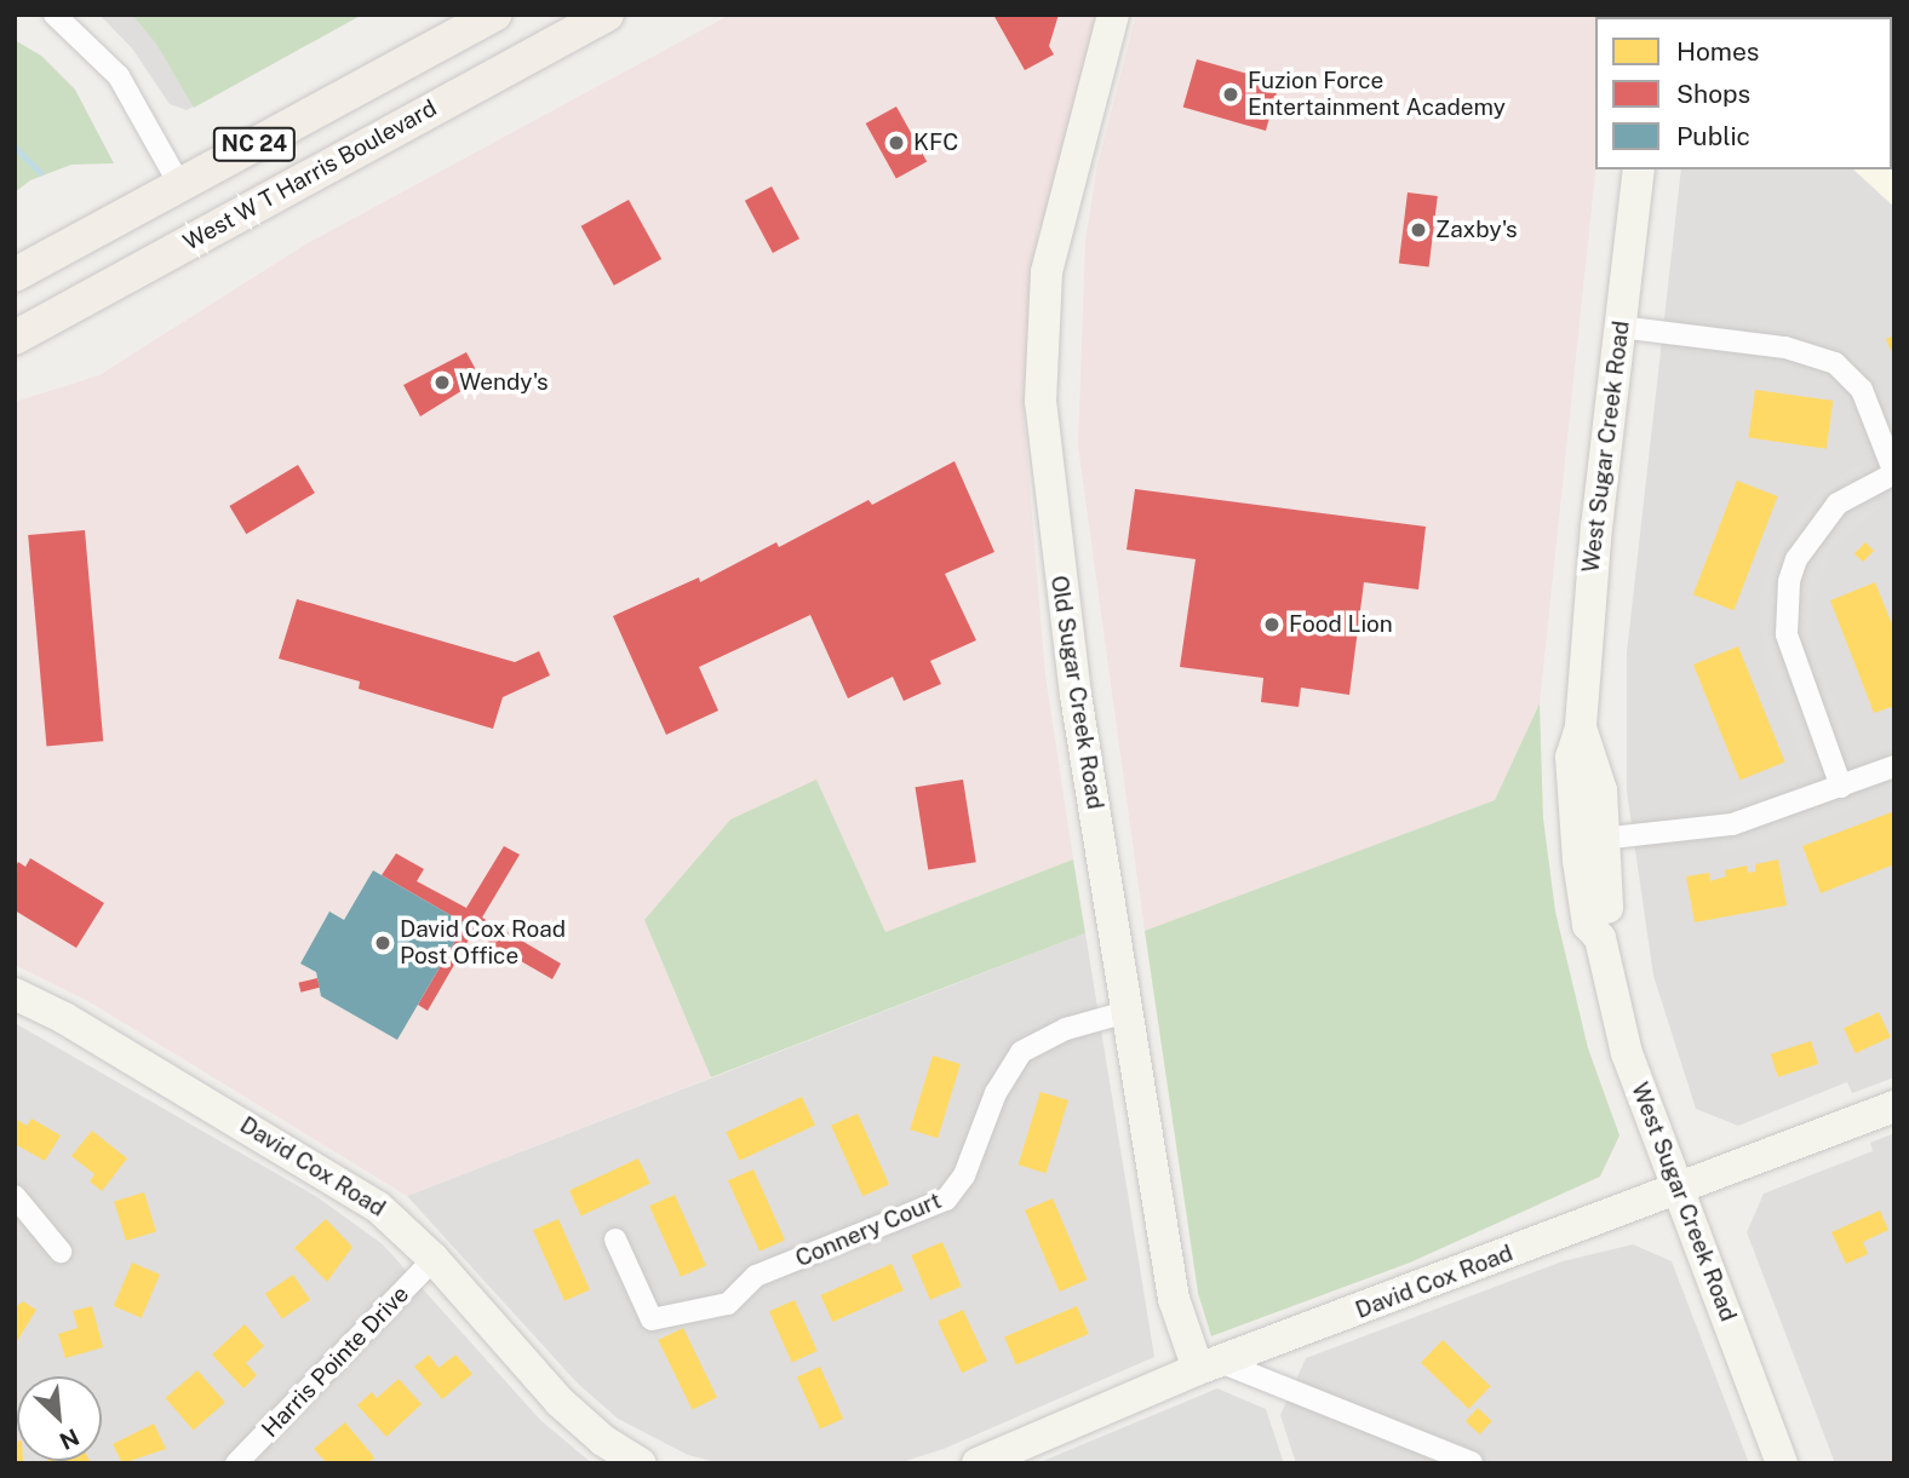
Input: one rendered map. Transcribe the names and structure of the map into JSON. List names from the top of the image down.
{
  "streets": {
    "main road": [
      "NC 24",
      "West W T Harris Boulevard",
      "West Sugar Creek Road",
      "Old Sugar Creek Road",
      "David Cox Road"
    ],
    "street": ["Connery Court", "Harris Pointe Drive"]
  },
  "crossings": [
    ["West Sugar Creek Road", "David Cox Road"],
    ["Old Sugar Creek Road", "David Cox Road"],
    ["Old Sugar Creek Road", "Connery Court"],
    ["David Cox Road", "Harris Pointe Drive"]
  ],
  "places": [
    "Fuzion Force Entertainment Academy",
    "KFC",
    "Zaxby's",
    "Wendy's",
    "Food Lion",
    "David Cox Road Post Office"
  ],
  "legend": ["Homes", "Shops", "Public"],
  "north": "bottom right"
}
